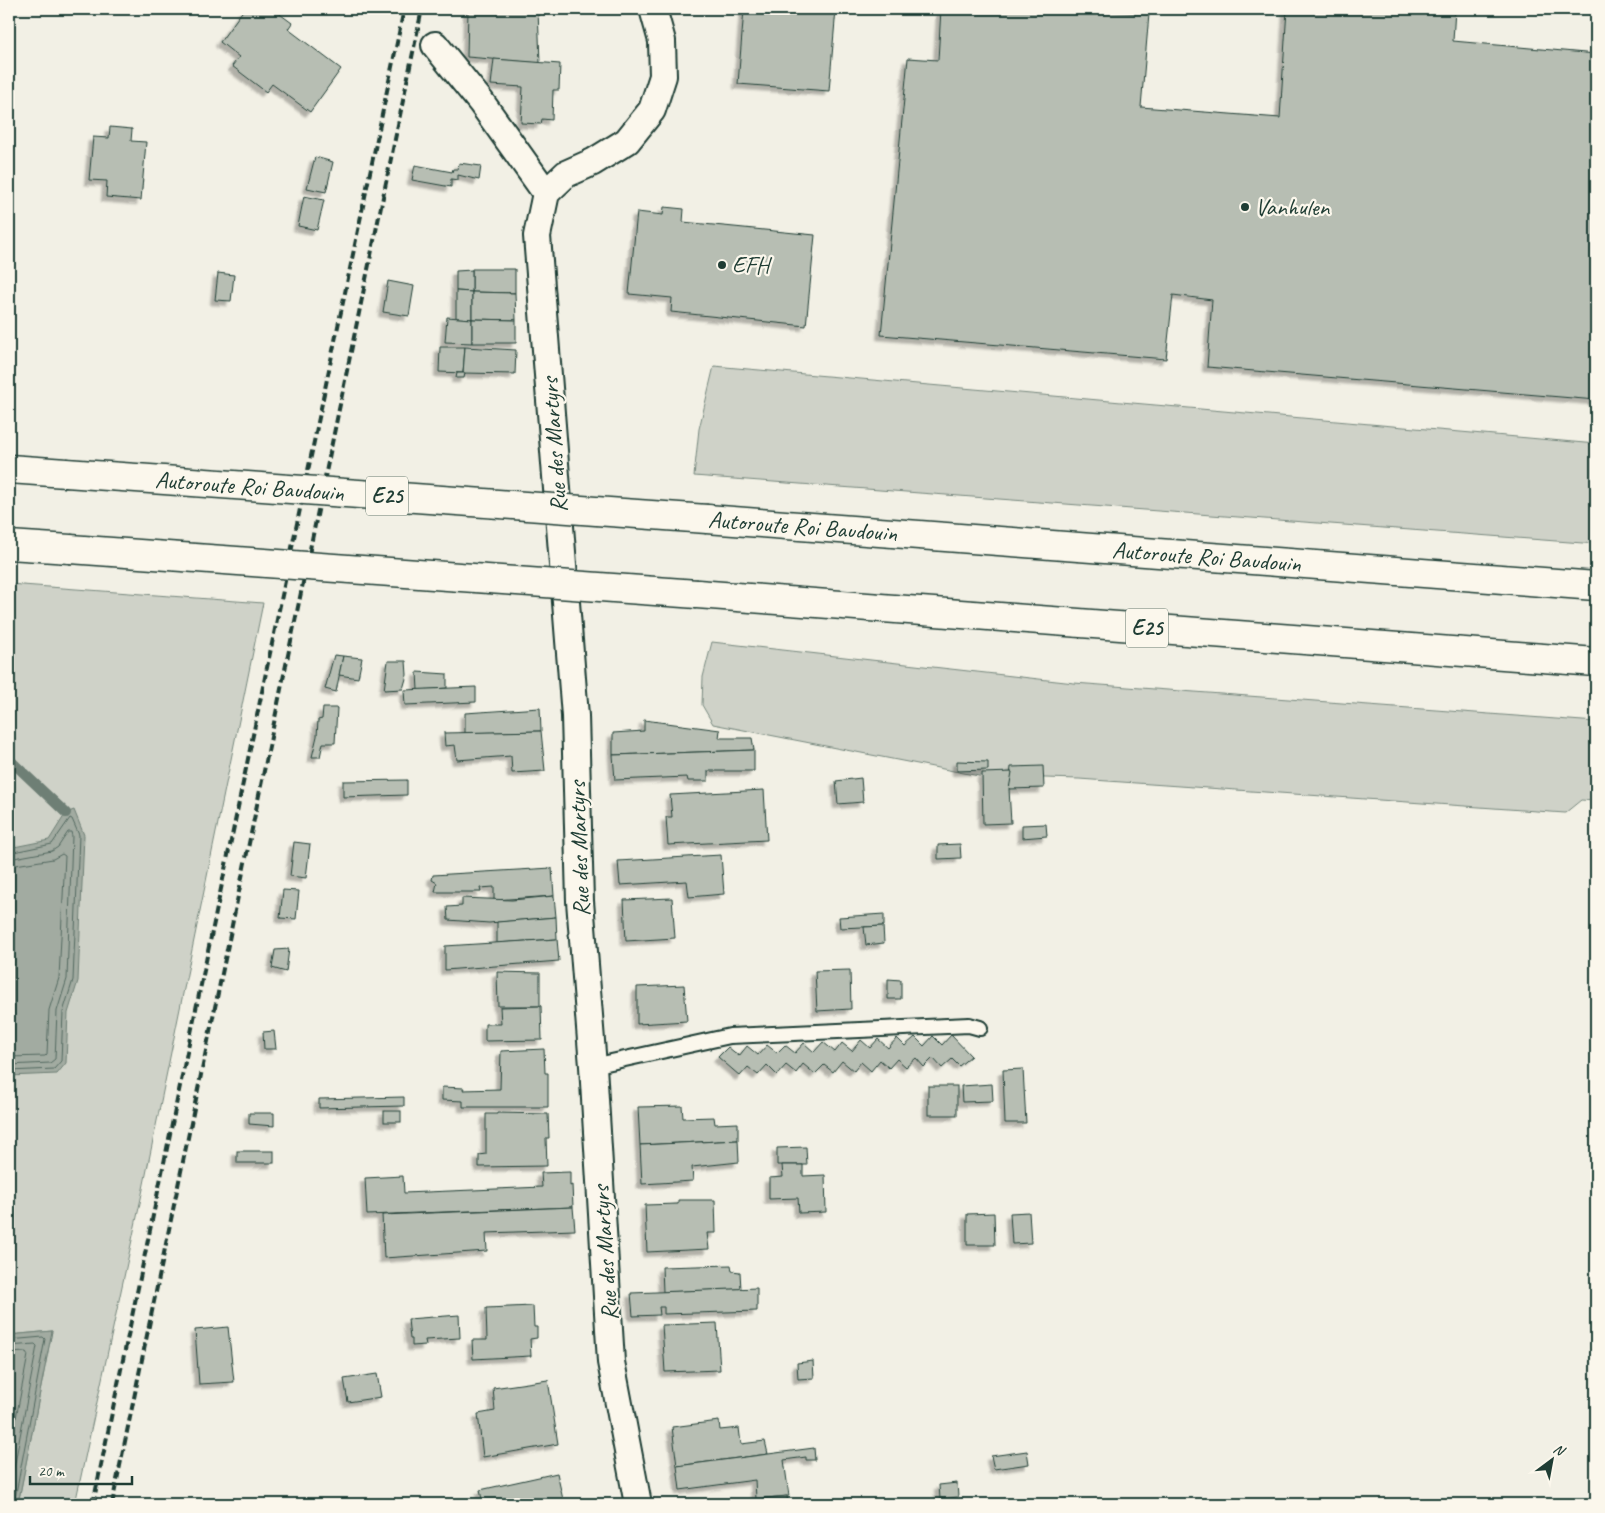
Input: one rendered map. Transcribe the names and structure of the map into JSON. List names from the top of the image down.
{
  "streets": {
    "highway": ["Autoroute Roi Baudouin", "E25"],
    "street": ["Rue des Martyrs"]
  },
  "places": ["Vanhulen", "EFH"],
  "scale_bar": "20 m",
  "north": "top right"
}
